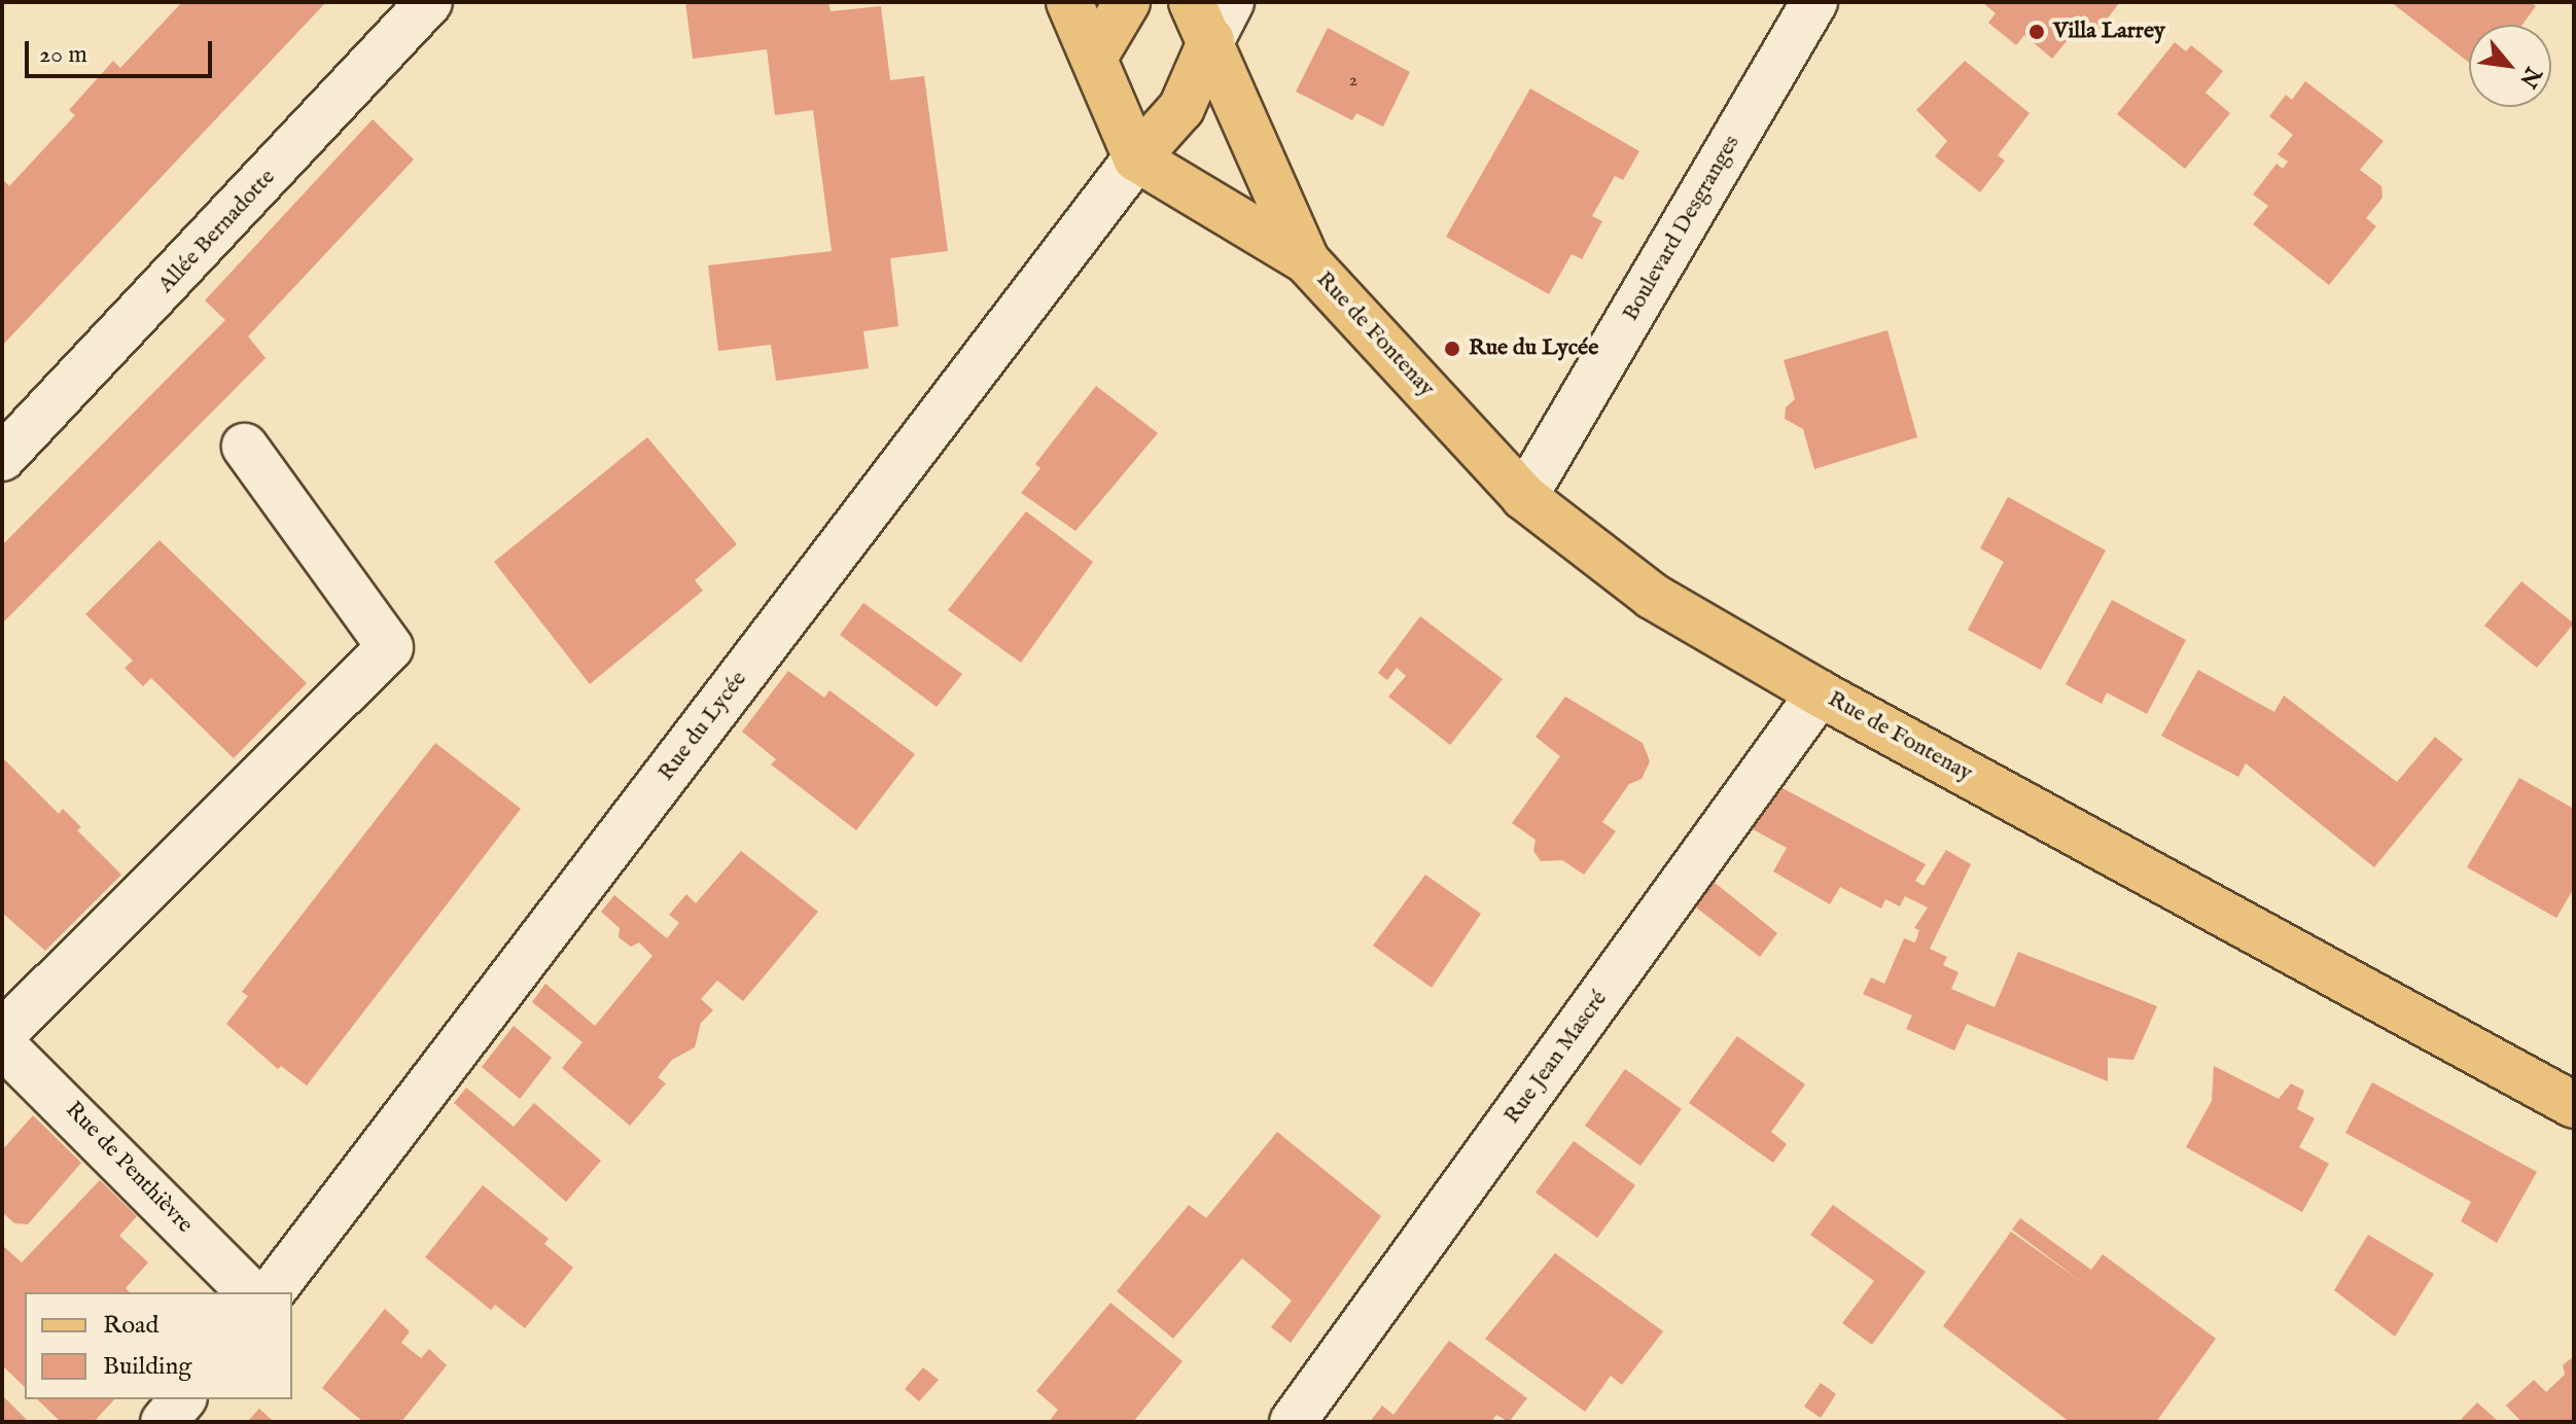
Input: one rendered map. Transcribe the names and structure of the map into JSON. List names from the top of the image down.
{
  "streets": {
    "main road": ["Rue de Fontenay"],
    "street": [
      "Boulevard Desgranges",
      "Allée Bernadotte",
      "Rue du Lycée",
      "Rue Jean Mascré",
      "Rue de Penthièvre"
    ]
  },
  "crossings": [
    ["Boulevard Desgranges", "Rue de Fontenay"],
    ["Rue de Fontenay", "Rue du Lycée"],
    ["Rue de Fontenay", "Rue Jean Mascré"]
  ],
  "places": ["Villa Larrey", "Rue du Lycée"],
  "house_numbers": ["2"],
  "legend": ["Road", "Building"],
  "scale_bar": "20 m",
  "north": "bottom right"
}
